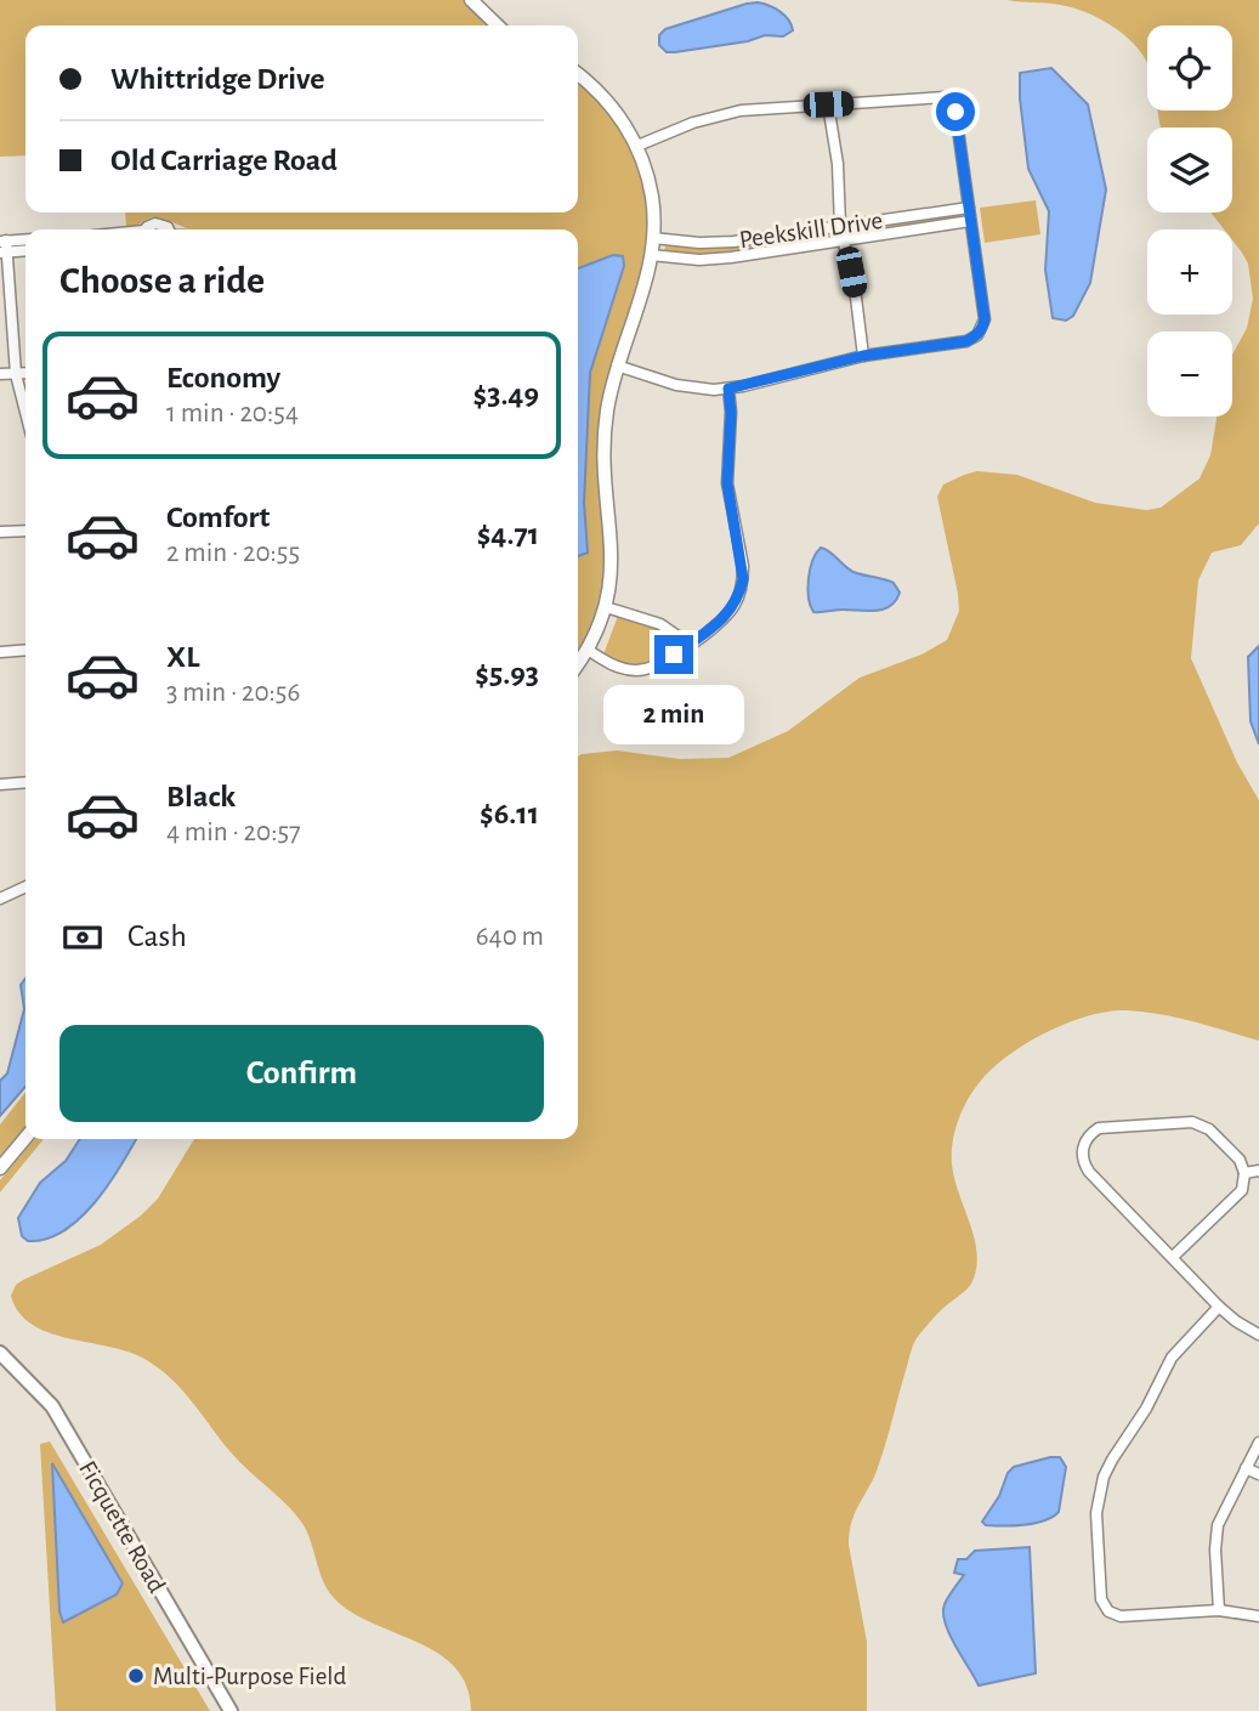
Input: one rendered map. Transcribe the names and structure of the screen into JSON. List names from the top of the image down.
{
  "streets": {
    "main road": ["Ficquette Road"],
    "street": ["Peekskill Drive"]
  },
  "places": ["Multi-Purpose Field"],
  "page": {
    "map_buttons": ["+", "−"],
    "banner": ["Whittridge Drive", "Old Carriage Road"],
    "heading": "Choose a ride",
    "list": [
      {
        "name": "Economy",
        "note": "1 min · 20:54",
        "value": "$3.49"
      },
      {
        "name": "Comfort",
        "note": "2 min · 20:55",
        "value": "$4.71"
      },
      {
        "name": "XL",
        "note": "3 min · 20:56",
        "value": "$5.93"
      },
      {
        "name": "Black",
        "note": "4 min · 20:57",
        "value": "$6.11"
      }
    ],
    "bubble": "2 min",
    "pay": ["Cash", "640 m"],
    "buttons": "Confirm"
  }
}
